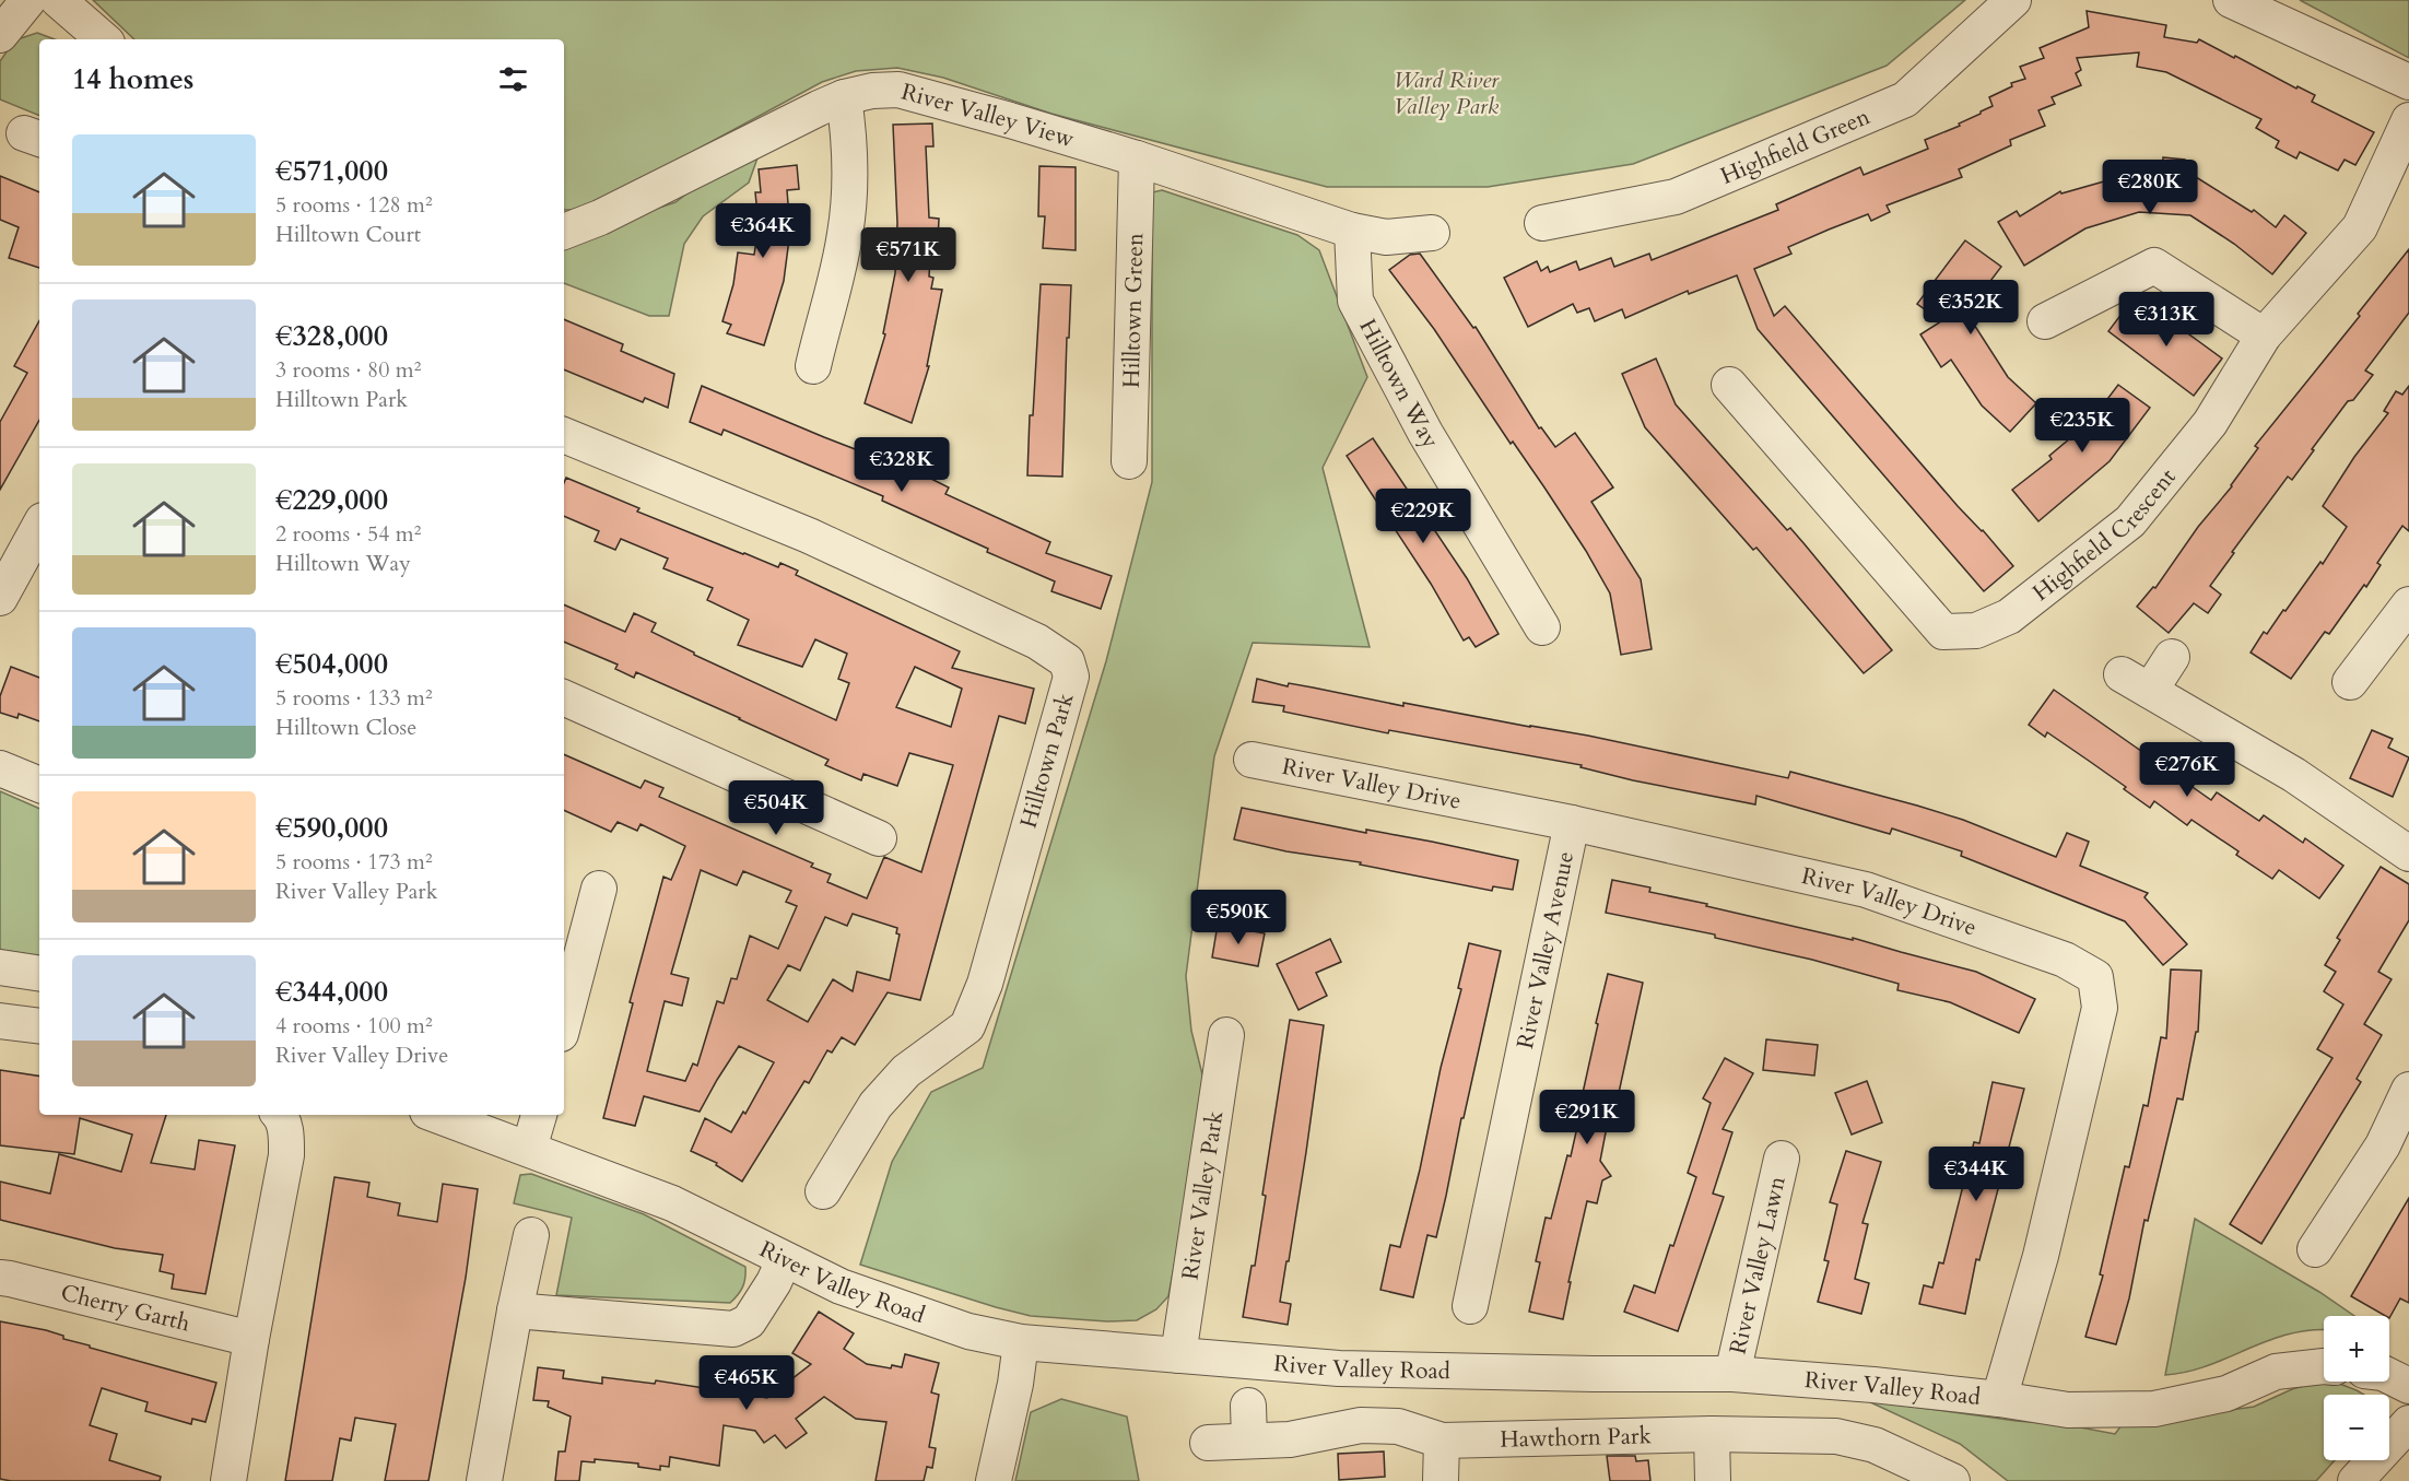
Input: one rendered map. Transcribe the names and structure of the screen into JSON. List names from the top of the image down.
{
  "streets": {
    "street": [
      "River Valley View",
      "Highfield Green",
      "Hilltown Green",
      "Hilltown Way",
      "Highfield Crescent",
      "Hilltown Park",
      "River Valley Drive",
      "River Valley Avenue",
      "River Valley Park",
      "River Valley Lawn",
      "River Valley Road",
      "Cherry Garth",
      "Hawthorn Park"
    ]
  },
  "crossings": [
    ["River Valley View", "Hilltown Green"],
    ["River Valley View", "Hilltown Way"],
    ["River Valley Drive", "River Valley Avenue"],
    ["River Valley Drive", "River Valley Road"],
    ["River Valley Park", "River Valley Road"],
    ["River Valley Lawn", "River Valley Road"]
  ],
  "parks": ["Ward River Valley Park"],
  "page": {
    "heading": "14 homes",
    "list": [
      {
        "name": "€571,000",
        "note": "5 rooms · 128 m² · Hilltown Court"
      },
      {
        "name": "€328,000",
        "note": "3 rooms · 80 m² · Hilltown Park"
      },
      {
        "name": "€229,000",
        "note": "2 rooms · 54 m² · Hilltown Way"
      },
      {
        "name": "€504,000",
        "note": "5 rooms · 133 m² · Hilltown Close"
      },
      {
        "name": "€590,000",
        "note": "5 rooms · 173 m² · River Valley Park"
      },
      {
        "name": "€344,000",
        "note": "4 rooms · 100 m² · River Valley Drive"
      }
    ],
    "price": [
      "€280K",
      "€364K",
      "€571K",
      "€352K",
      "€313K",
      "€235K",
      "€328K",
      "€229K",
      "€276K",
      "€504K",
      "€590K",
      "€291K",
      "€344K",
      "€465K"
    ],
    "map_buttons": ["+", "−"]
  }
}
